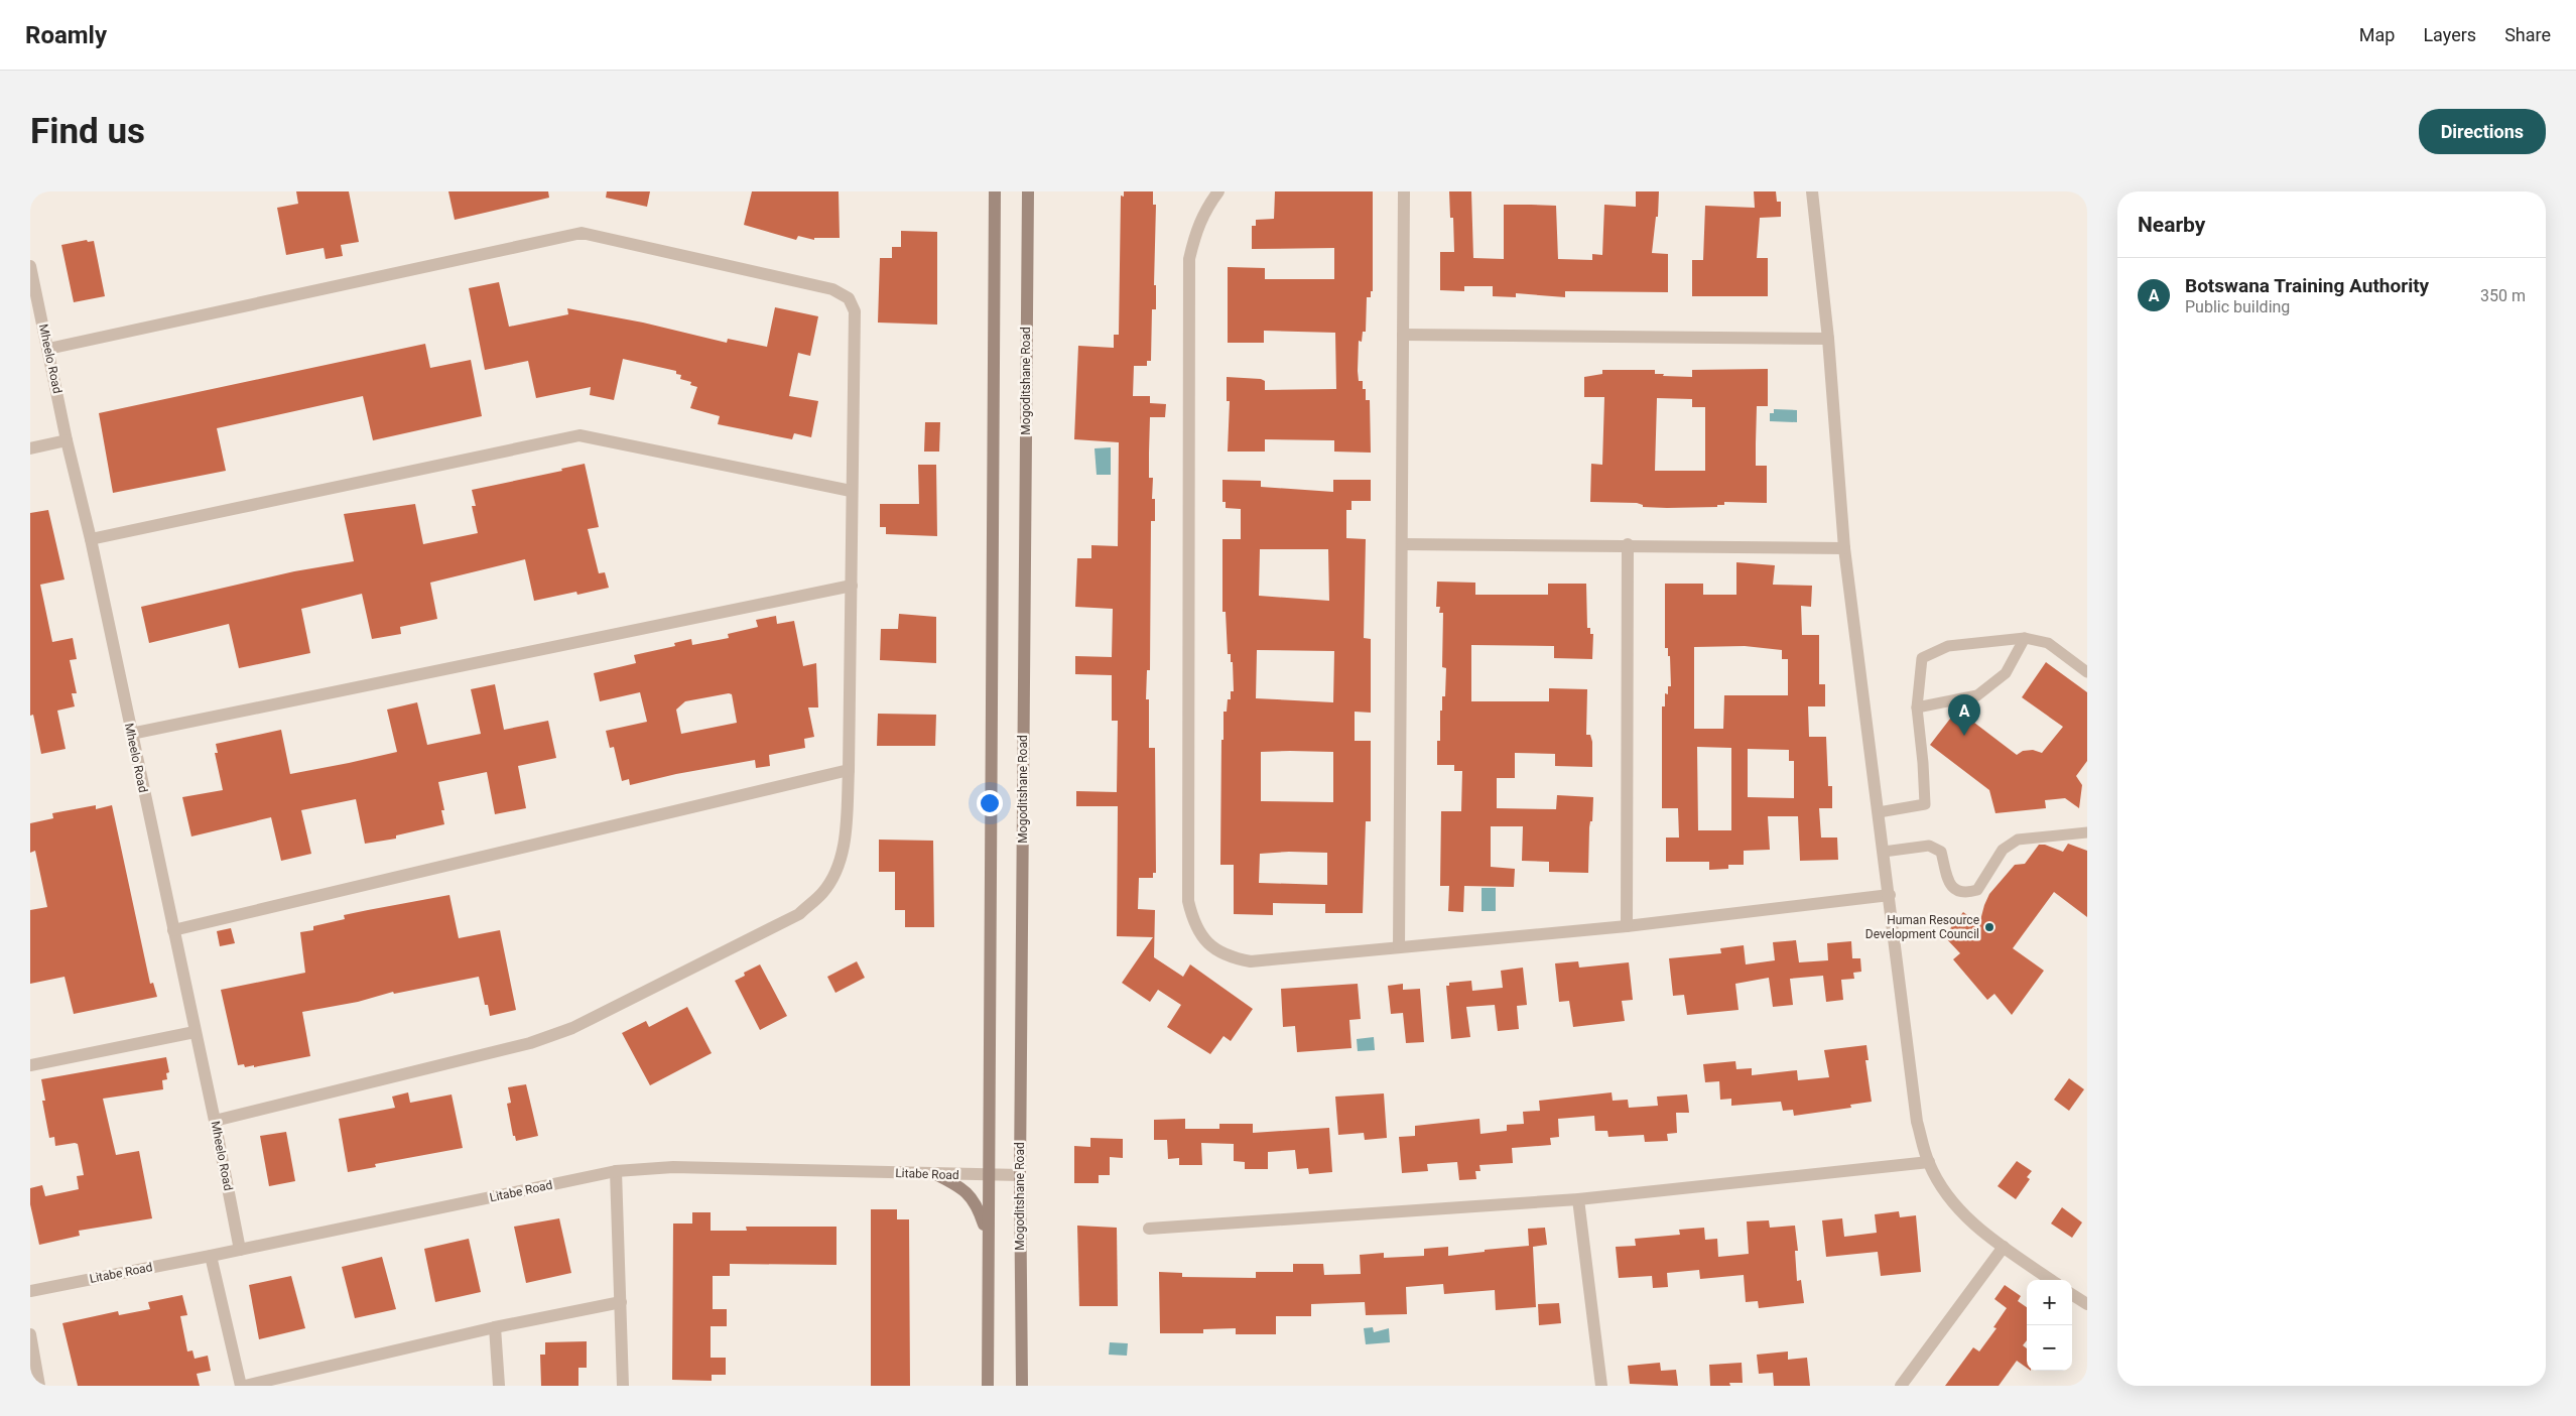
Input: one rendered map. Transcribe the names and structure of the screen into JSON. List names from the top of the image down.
{
  "streets": {
    "main road": ["Mogoditshane Road"],
    "street": ["Mheelo Road", "Litabe Road"]
  },
  "crossings": [
    ["Mheelo Road", "Litabe Road"],
    ["Mogoditshane Road", "Litabe Road"]
  ],
  "places": ["Human Resource Development Council"],
  "page": {
    "header": "Roamly",
    "nav": ["Map", "Layers", "Share"],
    "buttons": "Directions",
    "title": "Find us",
    "heading": "Nearby",
    "list": [
      {
        "mark": "A",
        "name": "Botswana Training Authority",
        "note": "Public building",
        "value": "350 m"
      }
    ],
    "pins": "A",
    "map_buttons": ["+", "−"]
  }
}
